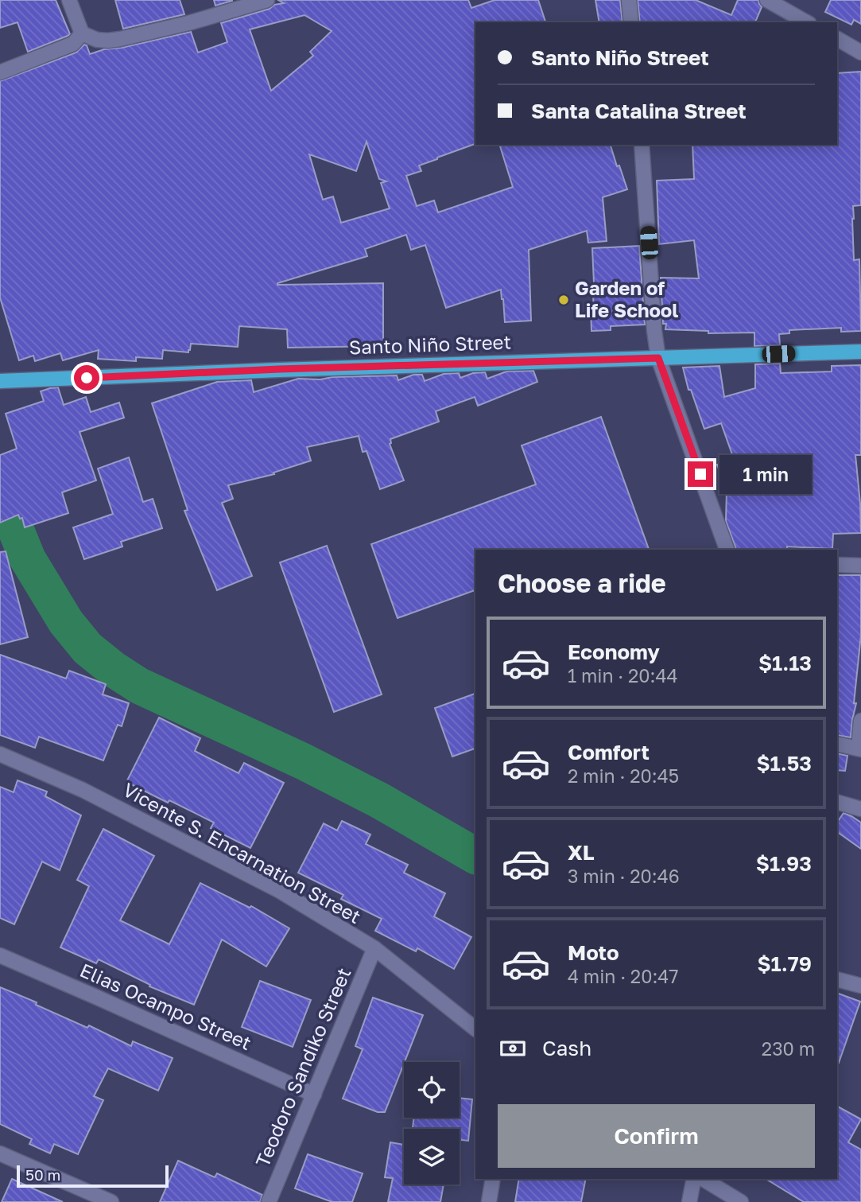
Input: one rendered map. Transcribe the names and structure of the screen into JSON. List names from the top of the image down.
{
  "streets": {
    "main road": ["Santo Niño Street"],
    "street": ["Vicente S. Encarnation Street", "Elias Ocampo Street", "Teodoro Sandiko Street"]
  },
  "crossings": [
    ["Vicente S. Encarnation Street", "Teodoro Sandiko Street"],
    ["Elias Ocampo Street", "Teodoro Sandiko Street"]
  ],
  "places": ["Garden of Life School"],
  "scale_bar": "50 m",
  "page": {
    "banner": ["Santo Niño Street", "Santa Catalina Street"],
    "bubble": "1 min",
    "heading": "Choose a ride",
    "list": [
      {
        "name": "Economy",
        "note": "1 min · 20:44",
        "value": "$1.13"
      },
      {
        "name": "Comfort",
        "note": "2 min · 20:45",
        "value": "$1.53"
      },
      {
        "name": "XL",
        "note": "3 min · 20:46",
        "value": "$1.93"
      },
      {
        "name": "Moto",
        "note": "4 min · 20:47",
        "value": "$1.79"
      }
    ],
    "pay": ["Cash", "230 m"],
    "buttons": "Confirm",
    "scale": "50 m"
  }
}
